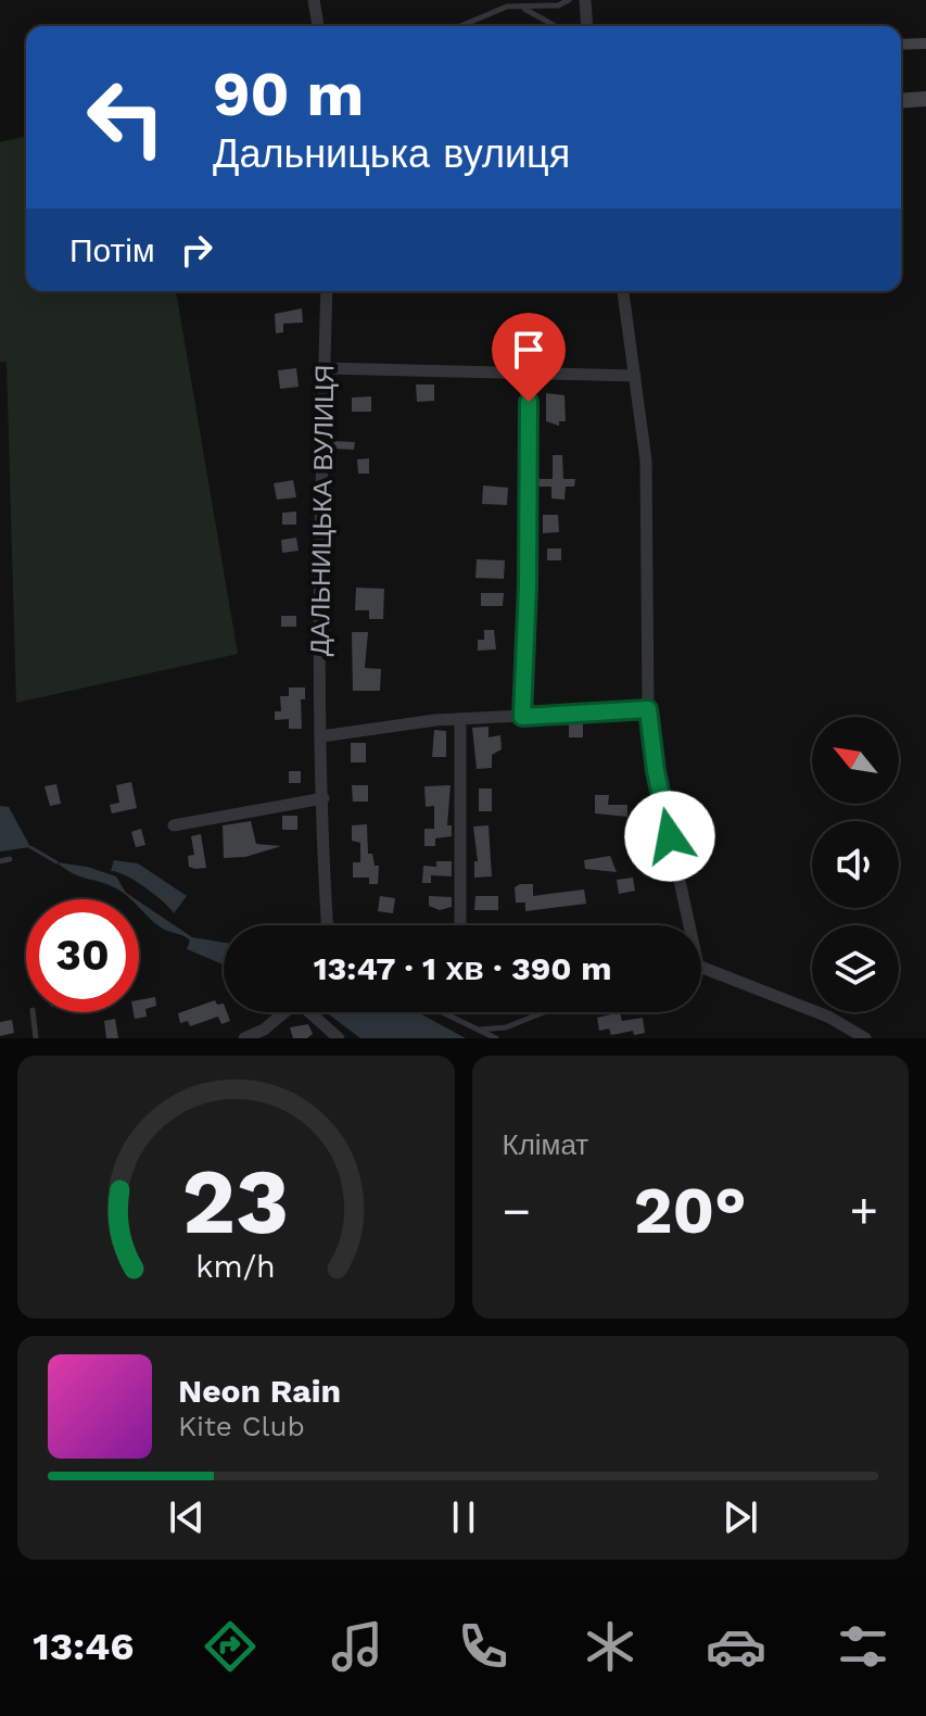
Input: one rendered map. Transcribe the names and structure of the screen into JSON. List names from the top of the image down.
{
  "streets": {
    "street": ["ДАЛЬНИЦЬКА ВУЛИЦЯ"]
  },
  "north": "top left",
  "page": {
    "turn": ["90 m", "Дальницька вулиця"],
    "then": "Потім",
    "limit": "30",
    "trip": "13:47 · 1 хв · 390 m",
    "tile": "Клімат",
    "heat": ["−", "20°", "+"],
    "song": ["Neon Rain", "Kite Club"],
    "tabs": "13:46",
    "gauge": ["23", "km/h"]
  }
}
